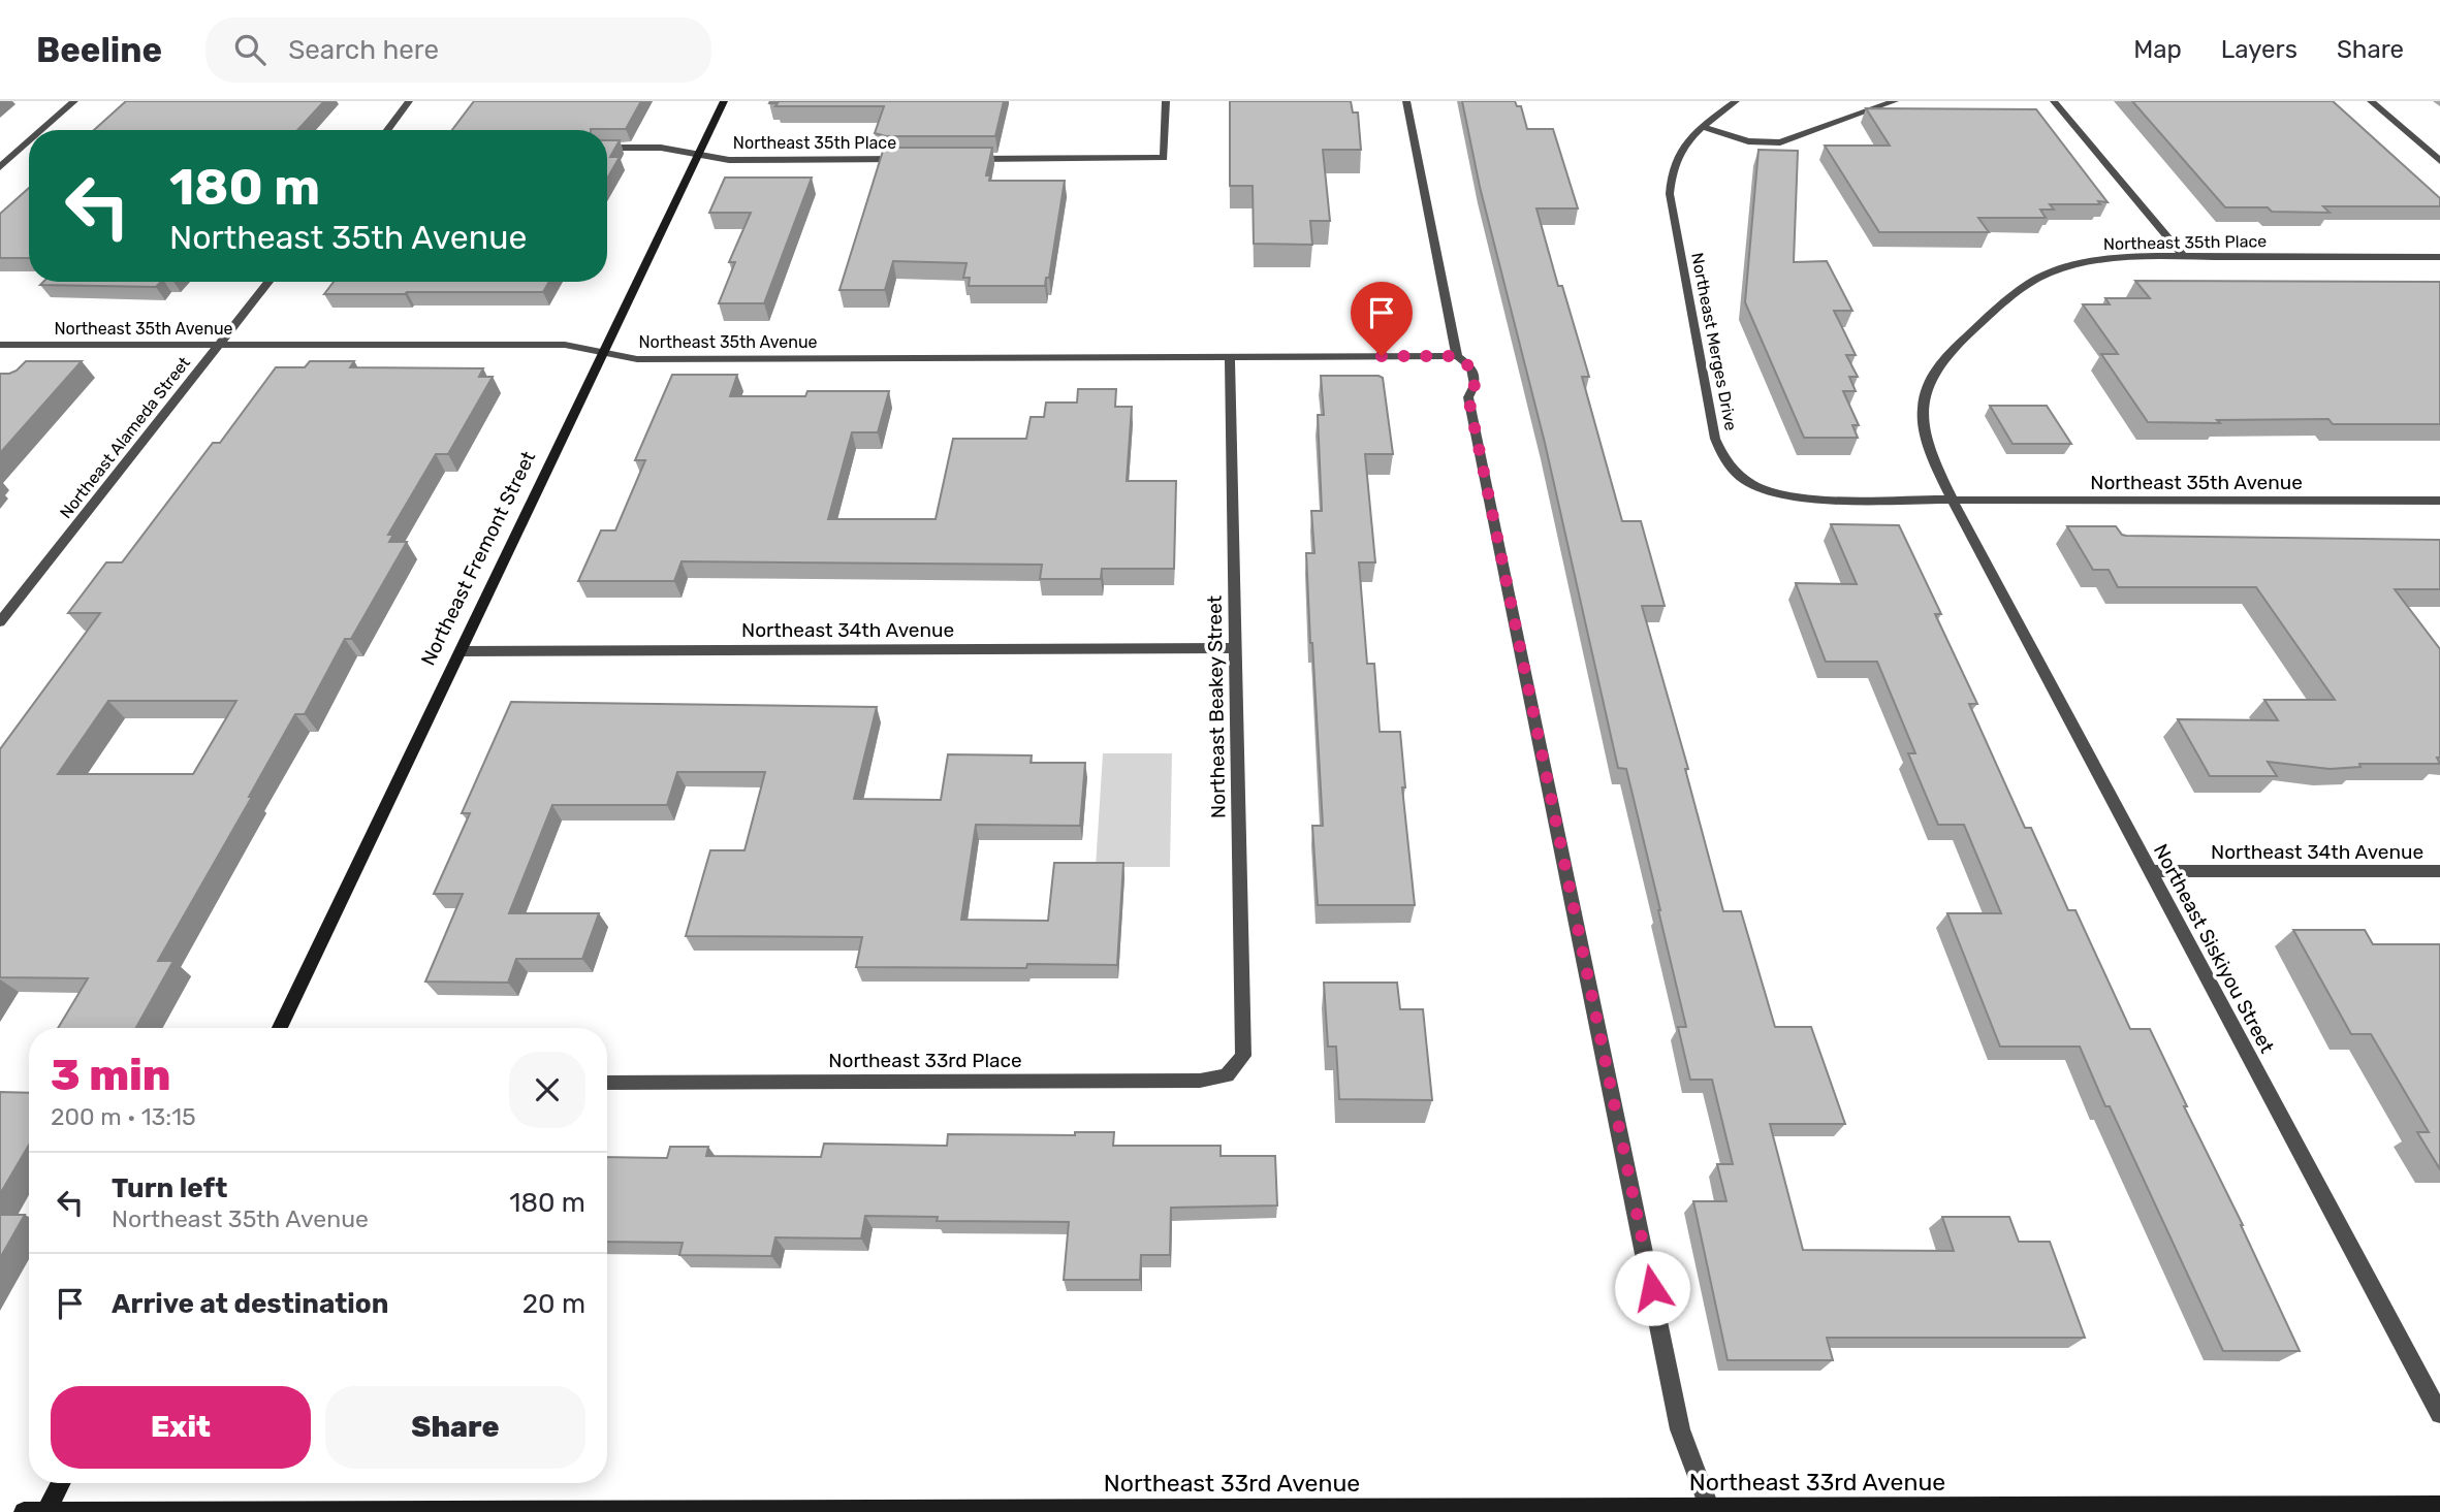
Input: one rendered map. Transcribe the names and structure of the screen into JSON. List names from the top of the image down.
{
  "streets": {
    "main road": ["Northeast Fremont Street", "Northeast 33rd Avenue"],
    "street": [
      "Northeast 35th Place",
      "Northeast 35th Avenue",
      "Northeast Merges Drive",
      "Northeast Alameda Street",
      "Northeast 34th Avenue",
      "Northeast Beakey Street",
      "Northeast Siskiyou Street",
      "Northeast 33rd Place"
    ]
  },
  "crossings": [
    ["Northeast 35th Place", "Northeast 35th Avenue"],
    ["Northeast 35th Place", "Northeast Merges Drive"],
    ["Northeast 35th Place", "Northeast Fremont Street"],
    ["Northeast 35th Place", "Northeast Siskiyou Street"],
    ["Northeast 35th Avenue", "Northeast Merges Drive"],
    ["Northeast 35th Avenue", "Northeast Alameda Street"],
    ["Northeast 35th Avenue", "Northeast Fremont Street"],
    ["Northeast 35th Avenue", "Northeast Beakey Street"],
    ["Northeast 35th Avenue", "Northeast Siskiyou Street"],
    ["Northeast Merges Drive", "Northeast Siskiyou Street"],
    ["Northeast Fremont Street", "Northeast 34th Avenue"],
    ["Northeast 34th Avenue", "Northeast Beakey Street"],
    ["Northeast 34th Avenue", "Northeast Siskiyou Street"],
    ["Northeast Beakey Street", "Northeast 33rd Place"]
  ],
  "page": {
    "header": "Beeline",
    "search": "Search here",
    "nav": ["Map", "Layers", "Share"],
    "turn": ["180 m", "Northeast 35th Avenue"],
    "heading": ["3 min", "200 m · 13:15"],
    "list": [
      {
        "name": "Turn left",
        "note": "Northeast 35th Avenue",
        "value": "180 m"
      },
      {
        "name": "Arrive at destination",
        "value": "20 m"
      }
    ],
    "buttons": ["Exit", "Share"]
  }
}
